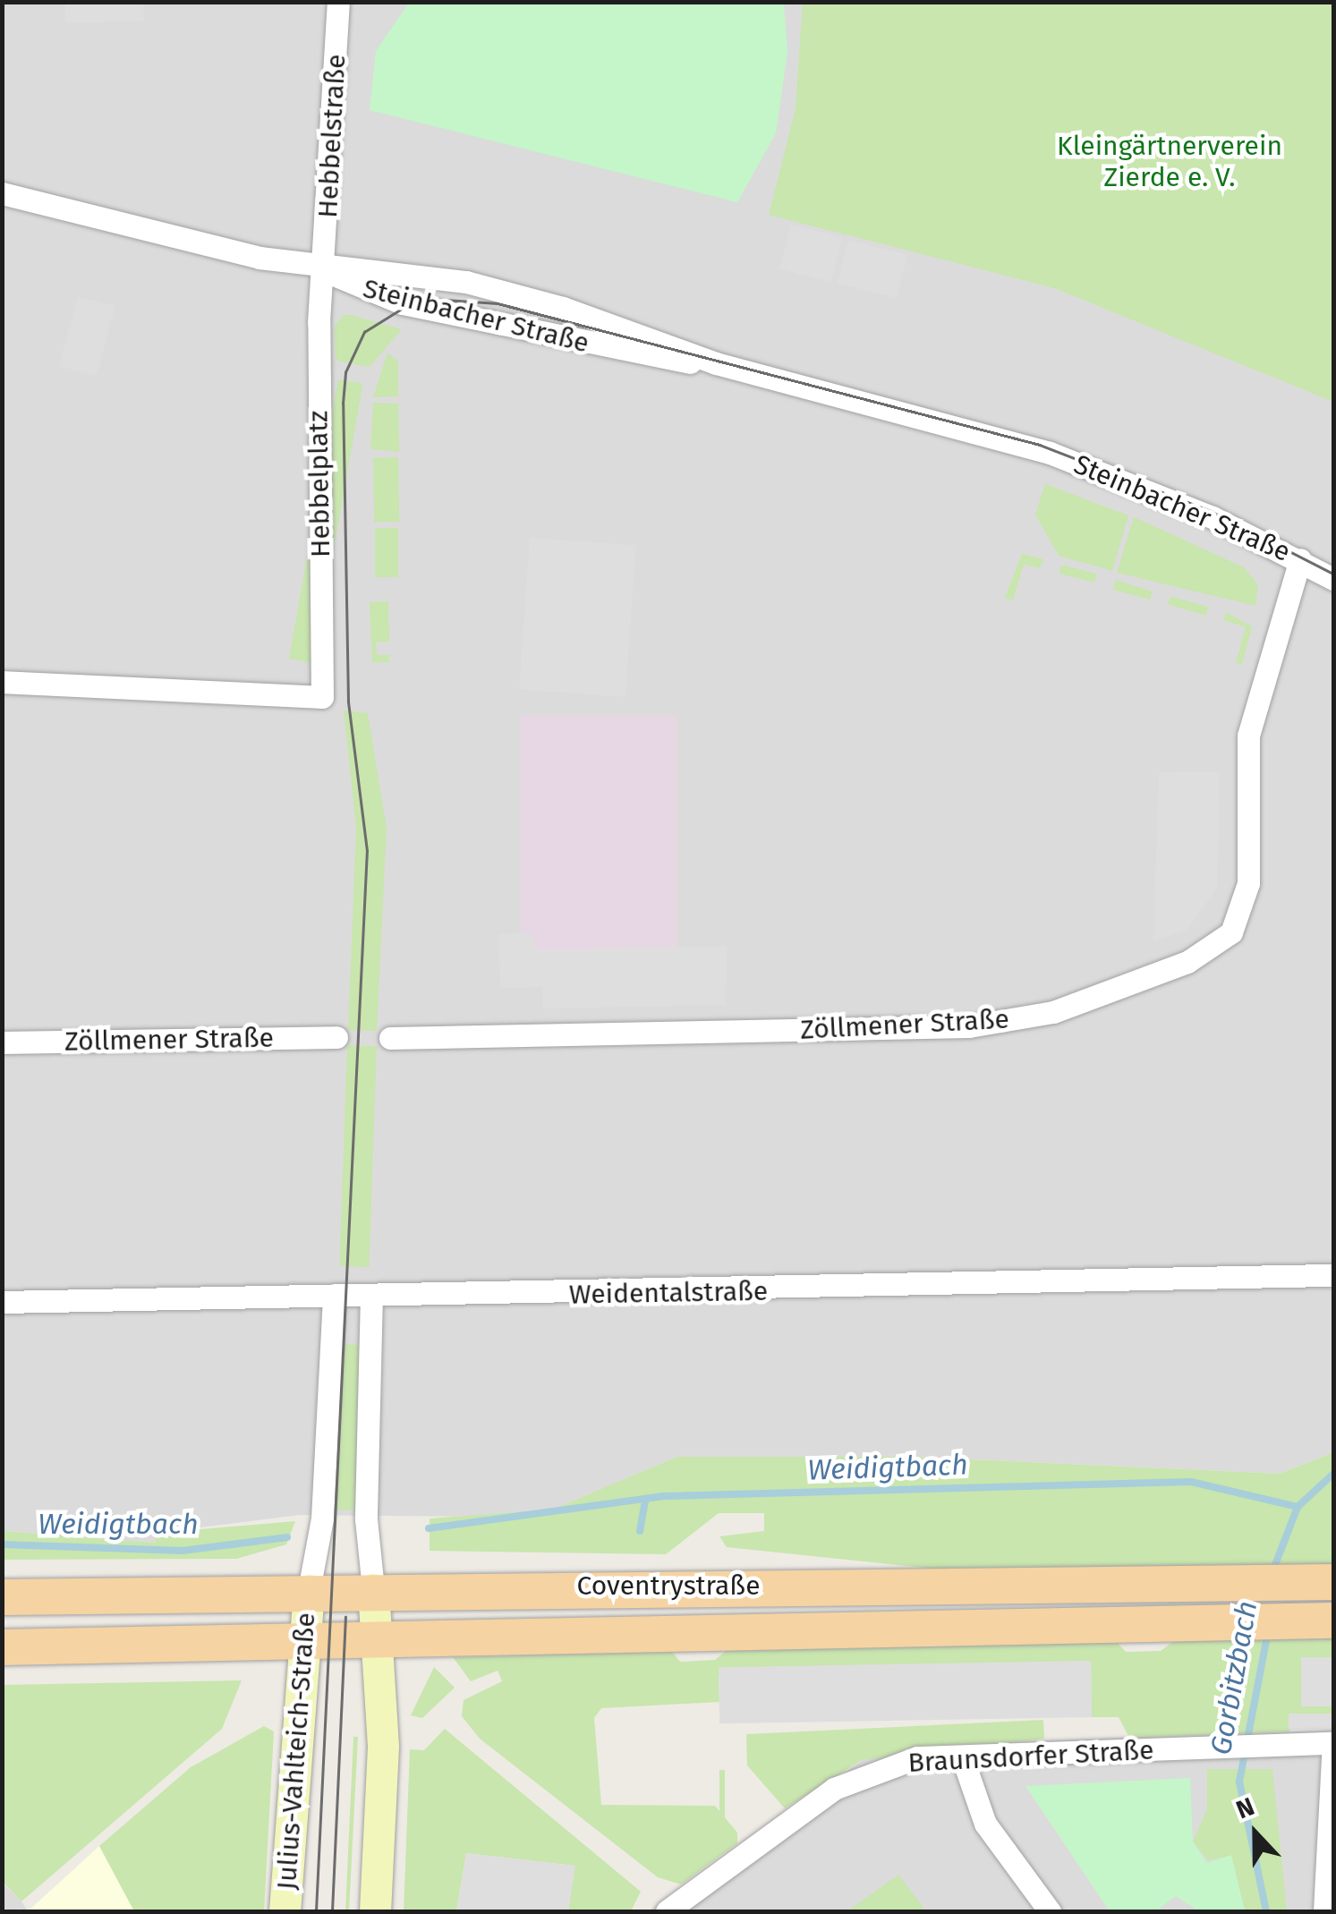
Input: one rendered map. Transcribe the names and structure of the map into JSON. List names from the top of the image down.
{
  "streets": {
    "main road": ["Coventrystraße", "Julius-Vahlteich-Straße"],
    "street": [
      "Hebbelstraße",
      "Steinbacher Straße",
      "Hebbelplatz",
      "Zöllmener Straße",
      "Weidentalstraße",
      "Braunsdorfer Straße"
    ]
  },
  "crossings": [
    ["Hebbelstraße", "Steinbacher Straße"],
    ["Hebbelstraße", "Hebbelplatz"],
    ["Steinbacher Straße", "Hebbelplatz"],
    ["Steinbacher Straße", "Zöllmener Straße"],
    ["Coventrystraße", "Julius-Vahlteich-Straße"]
  ],
  "water": ["Weidigtbach", "Gorbitzbach"],
  "parks": ["Kleingärtnerverein Zierde e. V."],
  "north": "top"
}
